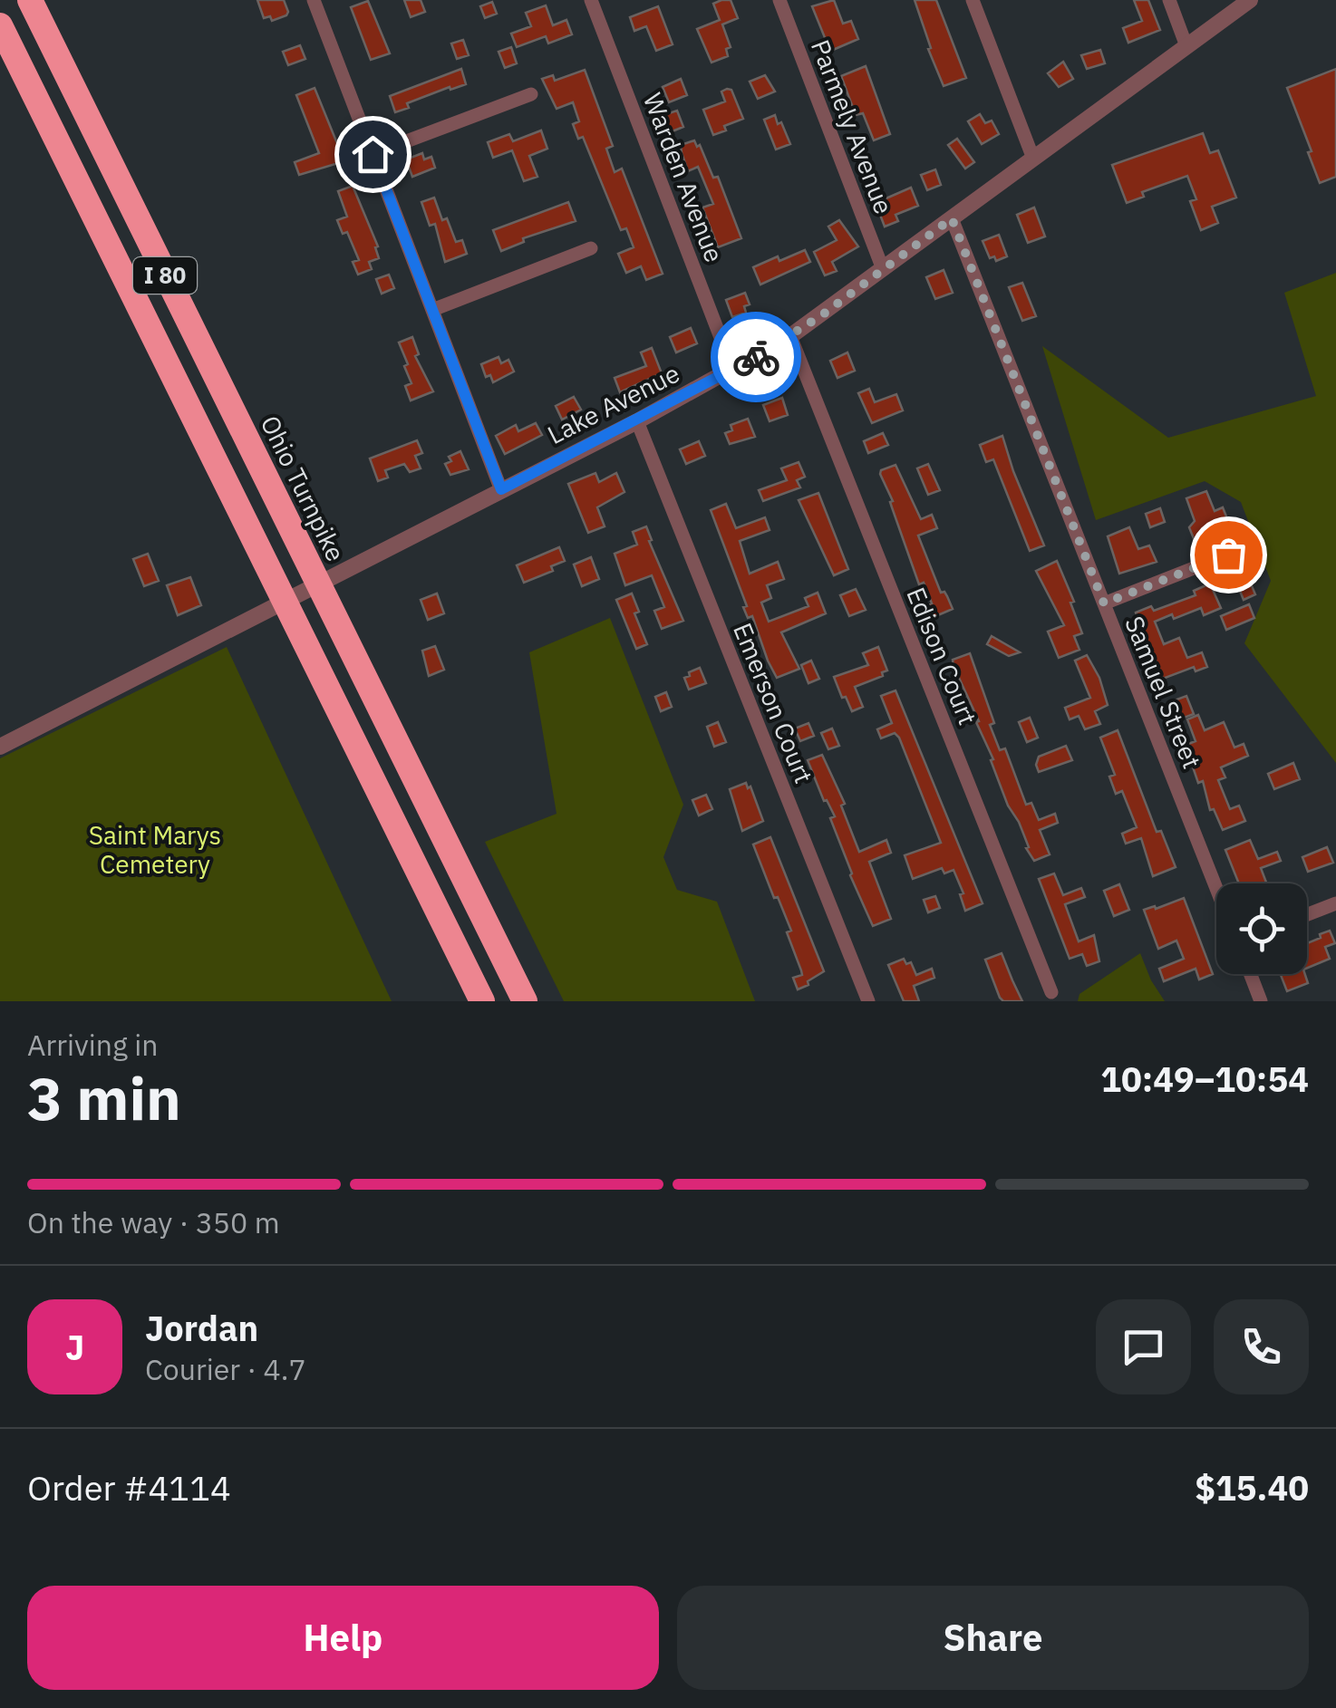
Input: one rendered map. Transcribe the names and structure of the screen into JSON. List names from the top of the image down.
{
  "streets": {
    "highway": ["I 80", "Ohio Turnpike"],
    "street": [
      "Parmely Avenue",
      "Warden Avenue",
      "Lake Avenue",
      "Edison Court",
      "Samuel Street",
      "Emerson Court"
    ]
  },
  "crossings": [
    ["Parmely Avenue", "Lake Avenue"],
    ["Warden Avenue", "Lake Avenue"],
    ["Lake Avenue", "Edison Court"],
    ["Lake Avenue", "Samuel Street"],
    ["Lake Avenue", "Emerson Court"]
  ],
  "parks": ["Saint Marys Cemetery"],
  "page": {
    "heading": ["3 min", "Arriving in", "10:49–10:54"],
    "panel": [
      "Jordan",
      "Courier · 4.7",
      "Order #4114",
      "$15.40"
    ],
    "bar": "On the way · 350 m",
    "round": "J",
    "buttons": ["Help", "Share"]
  }
}
